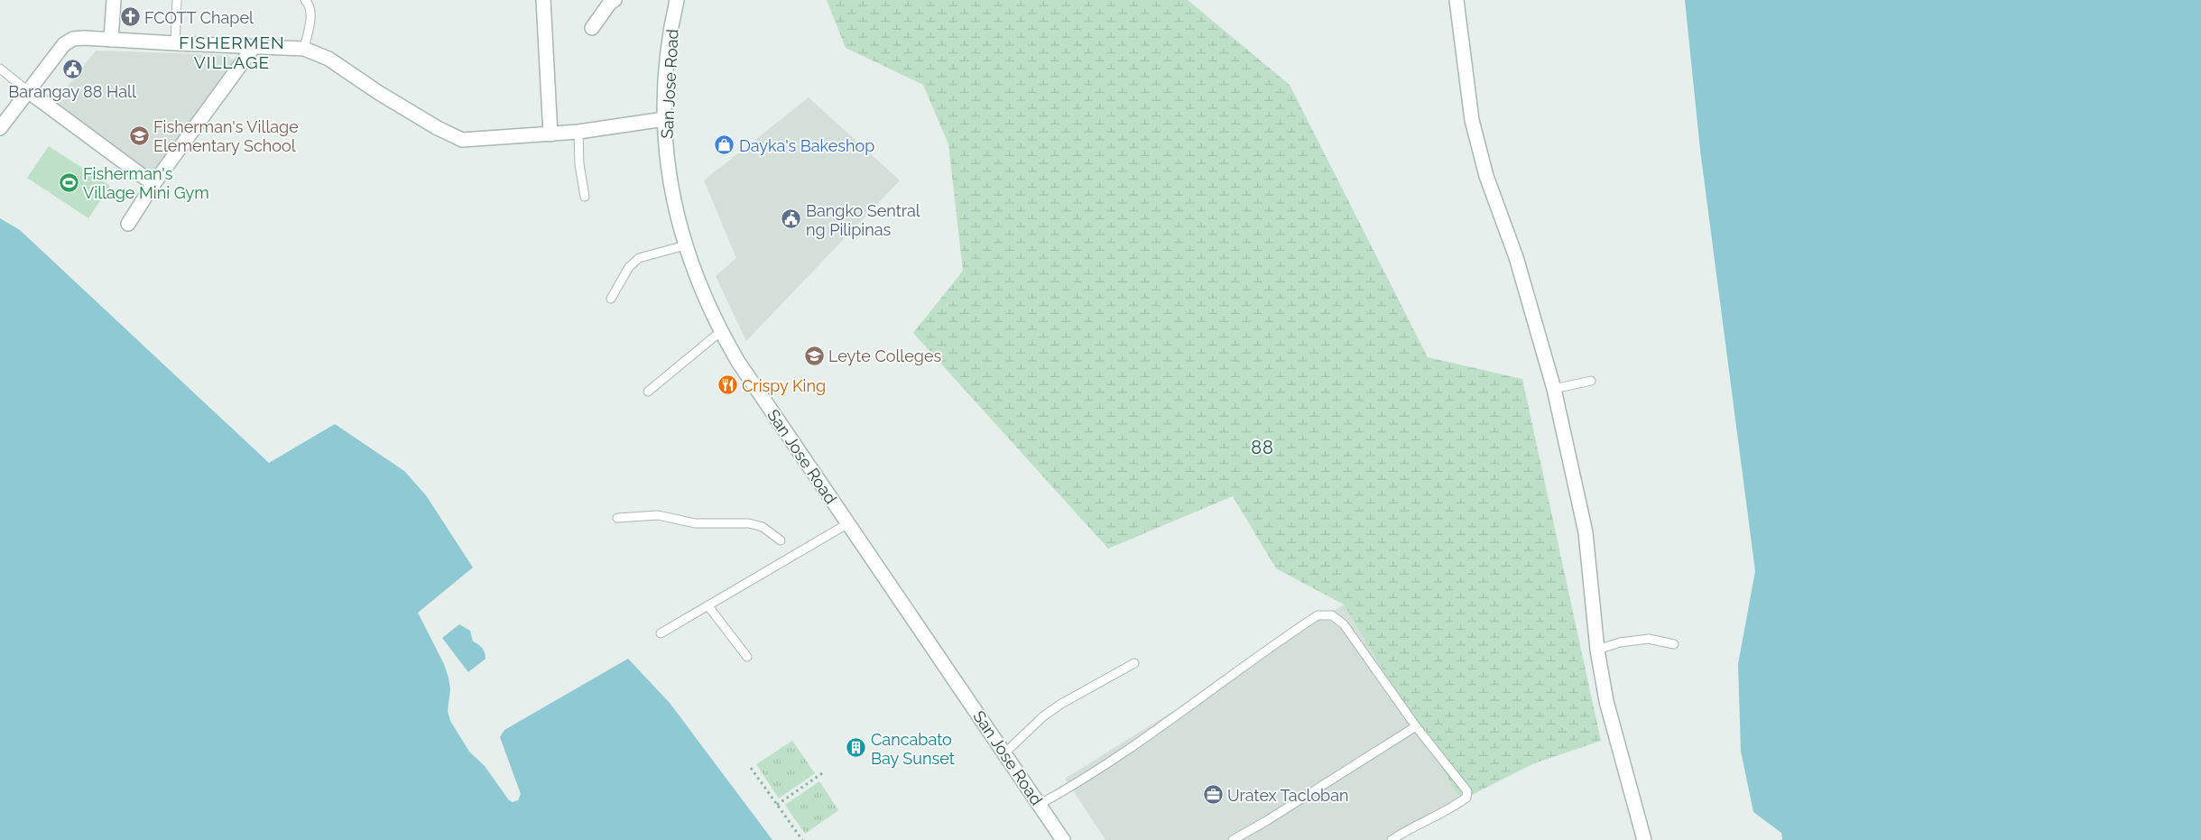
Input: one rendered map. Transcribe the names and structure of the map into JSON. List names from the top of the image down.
{
  "streets": {
    "street": ["San Jose Road"]
  },
  "districts": ["FISHERMEN VILLAGE", "88"],
  "places": {
    "church": ["FCOTT Chapel"],
    "public building": ["Barangay 88 Hall", "Bangko Sentral ng Pilipinas"],
    "school or university": ["Fisherman's Village Elementary School", "Leyte Colleges"],
    "shop": ["Dayka's Bakeshop"],
    "sports": ["Fisherman's Village Mini Gym"],
    "restaurant": ["Crispy King"],
    "building": ["Cancabato Bay Sunset"],
    "office": ["Uratex Tacloban"]
  }
}
